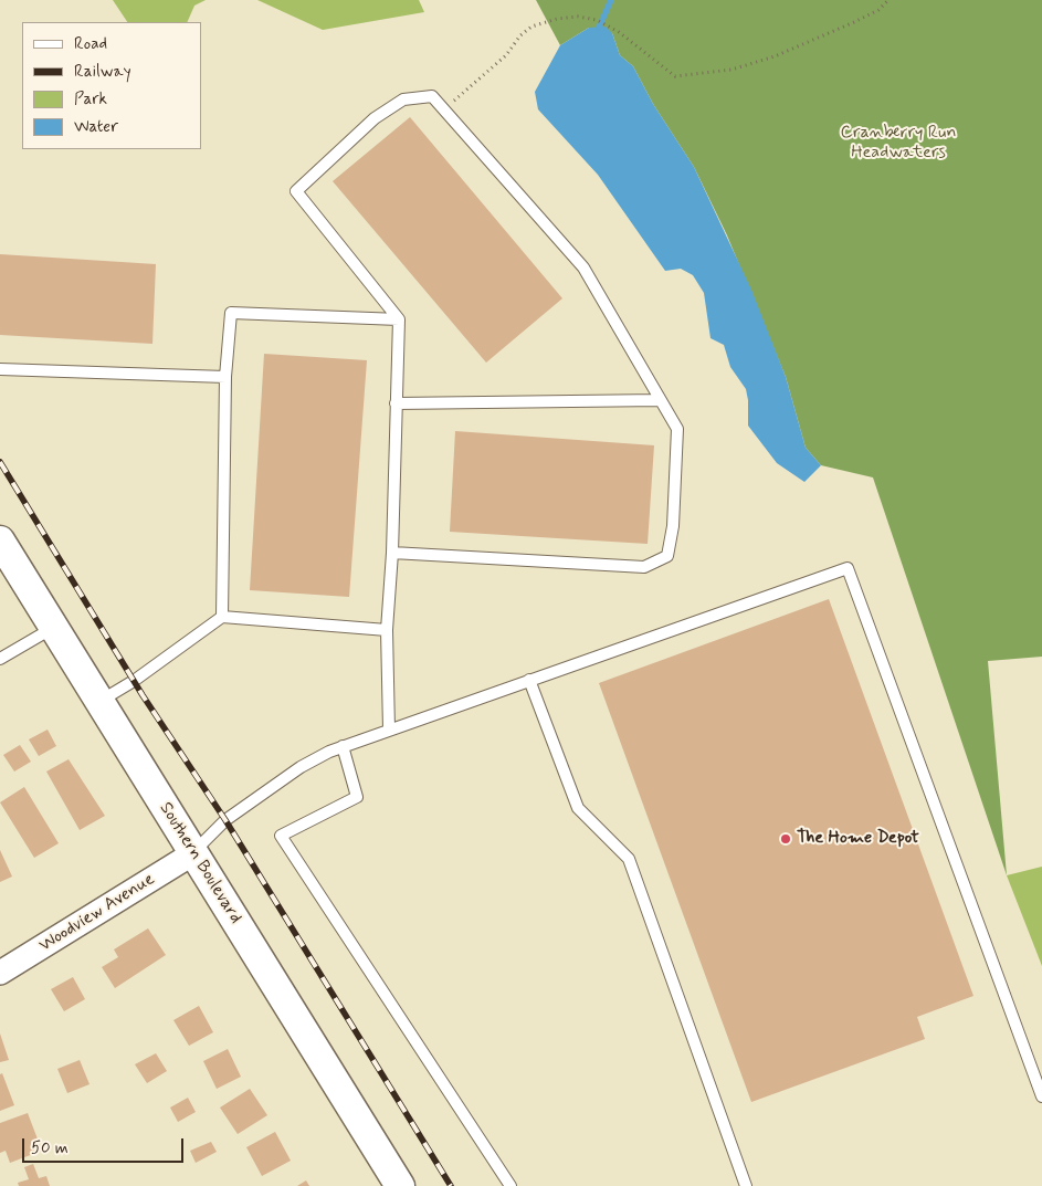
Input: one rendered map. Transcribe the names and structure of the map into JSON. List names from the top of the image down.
{
  "streets": {
    "street": ["Southern Boulevard", "Woodview Avenue"]
  },
  "crossings": [
    ["Southern Boulevard", "Woodview Avenue"]
  ],
  "parks": ["Cranberry Run Headwaters"],
  "places": ["The Home Depot"],
  "legend": [
    "Road",
    "Railway",
    "Park",
    "Water"
  ],
  "scale_bar": "50 m"
}
